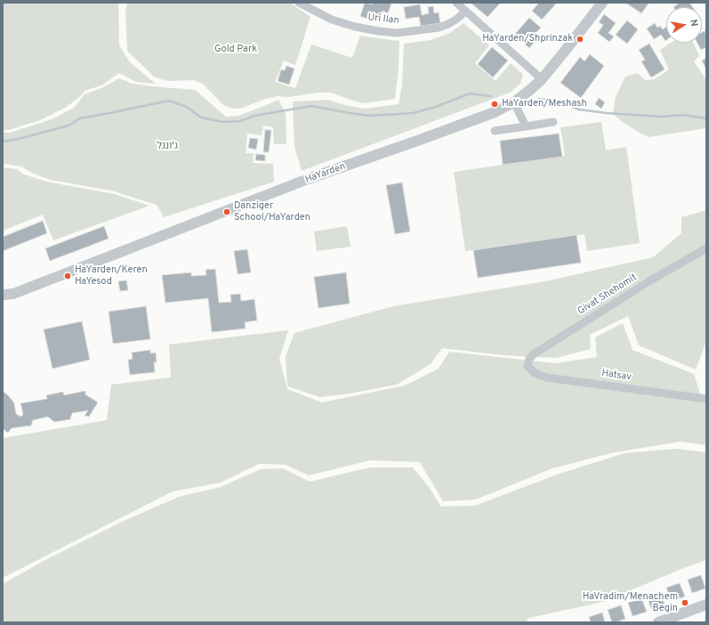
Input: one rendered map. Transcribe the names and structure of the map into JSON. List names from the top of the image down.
{
  "streets": {
    "street": [
      "Uri Ilan",
      "HaYarden",
      "Givat Shehomit",
      "Hatsav"
    ]
  },
  "crossings": [
    ["Givat Shehomit", "Hatsav"]
  ],
  "parks": ["Gold Park", "ג'ונגל"],
  "places": [
    "HaYarden/Shprinzak",
    "HaYarden/Meshash",
    "Danziger School/HaYarden",
    "HaYarden/Keren HaYesod",
    "HaVradim/Menachem Begin"
  ],
  "north": "right"
}
